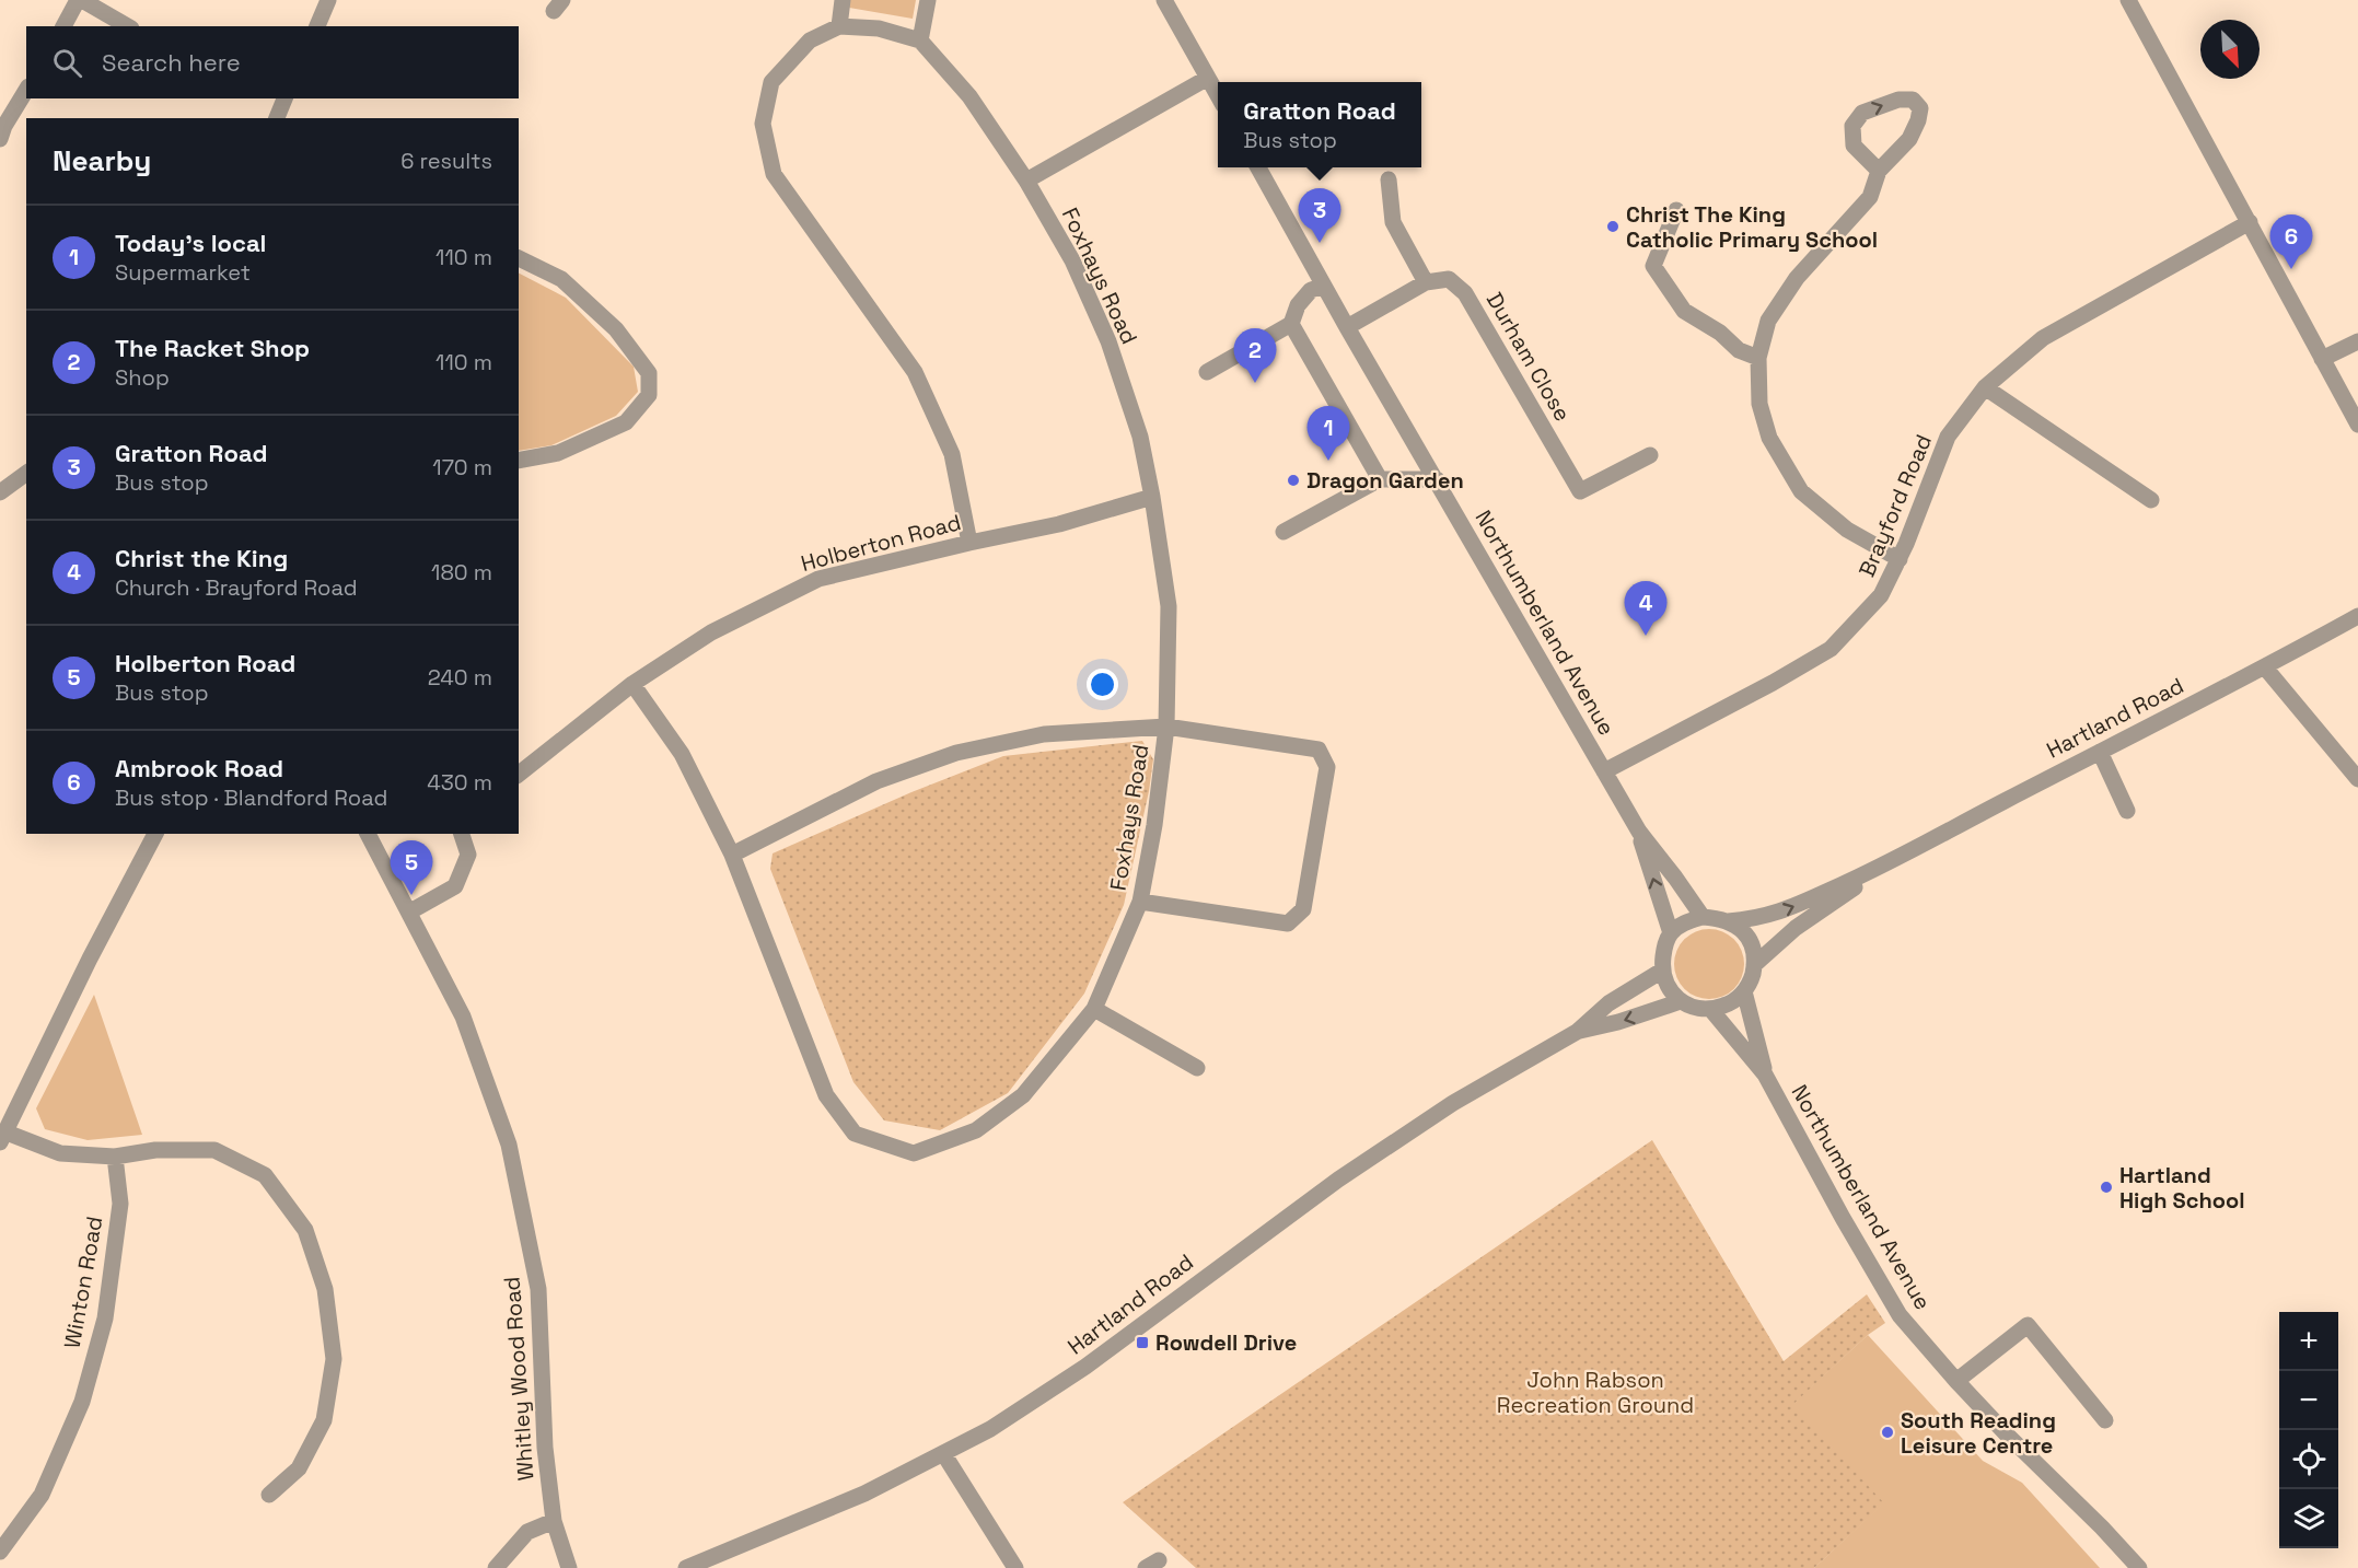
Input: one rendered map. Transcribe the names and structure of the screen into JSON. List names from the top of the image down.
{
  "streets": {
    "street": [
      "Foxhays Road",
      "Durham Close",
      "Brayford Road",
      "Holberton Road",
      "Northumberland Avenue",
      "Hartland Road",
      "Winton Road",
      "Whitley Wood Road"
    ]
  },
  "crossings": [
    ["Foxhays Road", "Holberton Road"],
    ["Brayford Road", "Northumberland Avenue"],
    ["Northumberland Avenue", "Hartland Road"]
  ],
  "parks": ["John Rabson Recreation Ground"],
  "places": {
    "other": [
      "Christ The King Catholic Primary School",
      "Dragon Garden",
      "Hartland High School",
      "South Reading Leisure Centre"
    ],
    "transit": ["Rowdell Drive"]
  },
  "north": "bottom right",
  "page": {
    "search": "Search here",
    "popup": ["Gratton Road", "Bus stop"],
    "heading": ["Nearby", "6 results"],
    "pins": [
      "3",
      "6",
      "2",
      "1",
      "4",
      "5"
    ],
    "list": [
      {
        "mark": "1",
        "name": "Today's local",
        "note": "Supermarket",
        "value": "110 m"
      },
      {
        "mark": "2",
        "name": "The Racket Shop",
        "note": "Shop",
        "value": "110 m"
      },
      {
        "mark": "3",
        "name": "Gratton Road",
        "note": "Bus stop",
        "value": "170 m"
      },
      {
        "mark": "4",
        "name": "Christ the King",
        "note": "Church · Brayford Road",
        "value": "180 m"
      },
      {
        "mark": "5",
        "name": "Holberton Road",
        "note": "Bus stop",
        "value": "240 m"
      },
      {
        "mark": "6",
        "name": "Ambrook Road",
        "note": "Bus stop · Blandford Road",
        "value": "430 m"
      }
    ],
    "map_buttons": ["+", "−"]
  }
}
